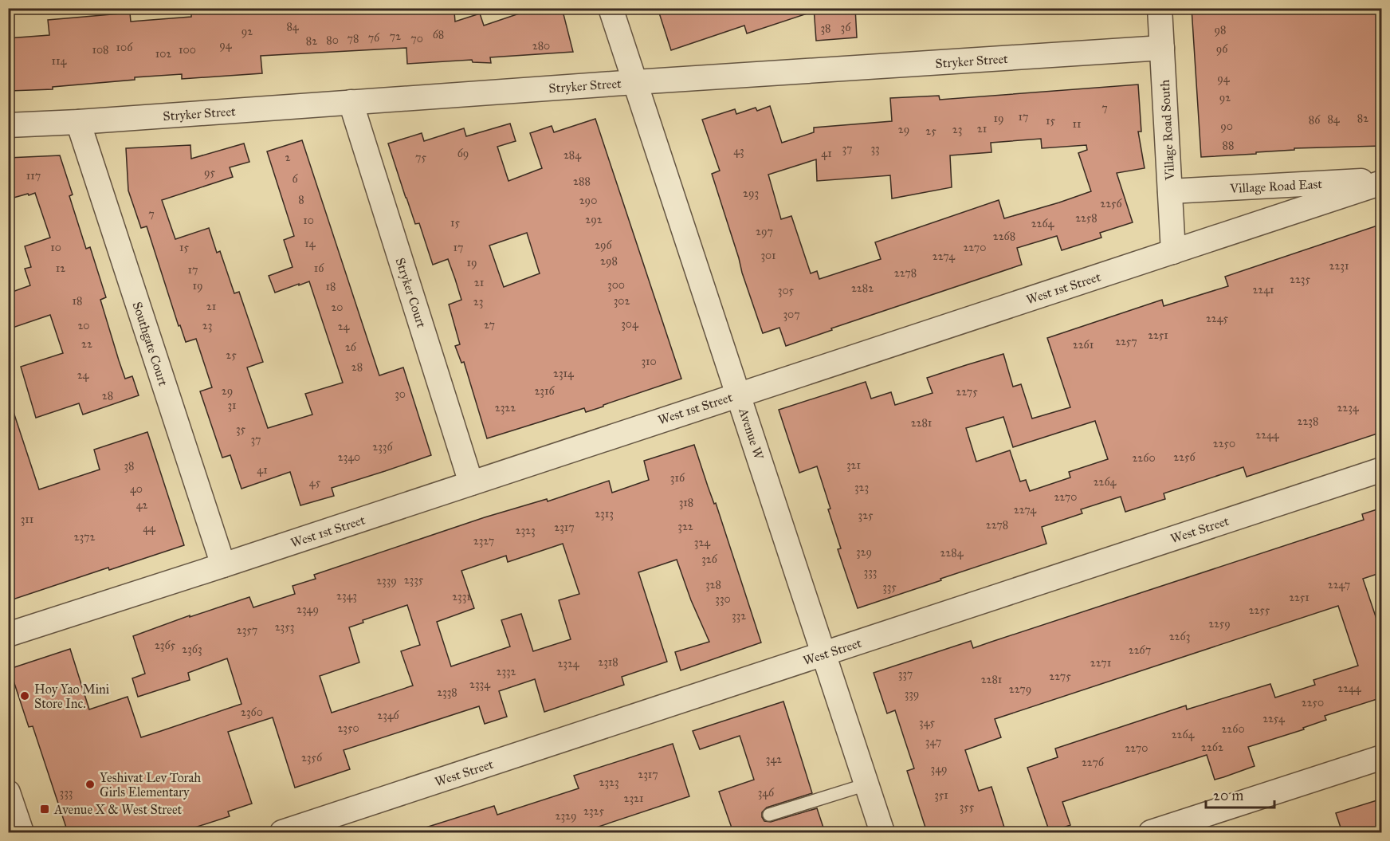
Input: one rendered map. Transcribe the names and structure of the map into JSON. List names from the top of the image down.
{
  "streets": {
    "street": [
      "Stryker Street",
      "Village Road South",
      "Village Road East",
      "West 1st Street",
      "Stryker Court",
      "Southgate Court",
      "Avenue W",
      "West Street"
    ]
  },
  "crossings": [
    ["Stryker Street", "Village Road South"],
    ["Stryker Street", "Stryker Court"],
    ["Stryker Street", "Southgate Court"],
    ["Stryker Street", "Avenue W"],
    ["Village Road South", "Village Road East"],
    ["Village Road South", "West 1st Street"],
    ["Village Road East", "West 1st Street"],
    ["West 1st Street", "Stryker Court"],
    ["West 1st Street", "Southgate Court"],
    ["West 1st Street", "Avenue W"],
    ["Avenue W", "West Street"]
  ],
  "places": {
    "other": ["Hoy Yao Mini Store Inc.", "Yeshivat Lev Torah Girls Elementary"],
    "transit": ["Avenue X & West Street"]
  },
  "house_numbers": [
    "84",
    "36",
    "38",
    "98",
    "92",
    "68",
    "72",
    "76",
    "78",
    "70",
    "80",
    "82",
    "94",
    "280",
    "106",
    "96",
    "108",
    "100",
    "102",
    "114",
    "94",
    "92",
    "7",
    "17",
    "19",
    "82",
    "84",
    "86",
    "15",
    "11",
    "90",
    "21",
    "29",
    "23",
    "25",
    "88",
    "37",
    "33",
    "43",
    "69",
    "41",
    "284",
    "2",
    "75",
    "95",
    "117",
    "6",
    "288",
    "293",
    "8",
    "290",
    "2256",
    "7",
    "2258",
    "292",
    "10",
    "15",
    "2264",
    "297",
    "2268",
    "14",
    "296",
    "10",
    "15",
    "17",
    "2270",
    "301",
    "2274",
    "298",
    "19",
    "2231",
    "12",
    "16",
    "17",
    "2278",
    "2235",
    "21",
    "300",
    "19",
    "18",
    "2282",
    "2241",
    "305",
    "18",
    "302",
    "23",
    "21",
    "20",
    "307",
    "2245",
    "304",
    "27",
    "20",
    "23",
    "24",
    "2251",
    "2257",
    "22",
    "2261",
    "26",
    "25",
    "310",
    "28",
    "2314",
    "24",
    "29",
    "2316",
    "2275",
    "30",
    "28",
    "31",
    "2322",
    "2234",
    "2238",
    "2281",
    "35",
    "2244",
    "37",
    "2250",
    "2336",
    "2340",
    "2256",
    "2260",
    "321",
    "38",
    "41",
    "316",
    "2264",
    "45",
    "323",
    "40",
    "2270",
    "318",
    "42",
    "2274",
    "2313",
    "325",
    "311",
    "2278",
    "322",
    "2317",
    "44",
    "2323",
    "2372",
    "2327",
    "324",
    "329",
    "2284",
    "326",
    "333",
    "2335",
    "2339",
    "328",
    "2247",
    "335",
    "2343",
    "2331",
    "2251",
    "330",
    "2349",
    "2255",
    "332",
    "2259",
    "2353",
    "2357",
    "2263",
    "2365",
    "2363",
    "2267",
    "2318",
    "2271",
    "2324",
    "2332",
    "337",
    "2275",
    "2281",
    "2334",
    "2244",
    "2279",
    "2338",
    "339",
    "2250",
    "2360",
    "2346",
    "2254",
    "345",
    "2350",
    "2260",
    "2264",
    "347",
    "2262",
    "2270",
    "2356",
    "342",
    "2276",
    "349",
    "2317",
    "2323",
    "333",
    "346",
    "351",
    "2321",
    "355",
    "2325",
    "2329"
  ],
  "scale_bar": "20 m"
}
